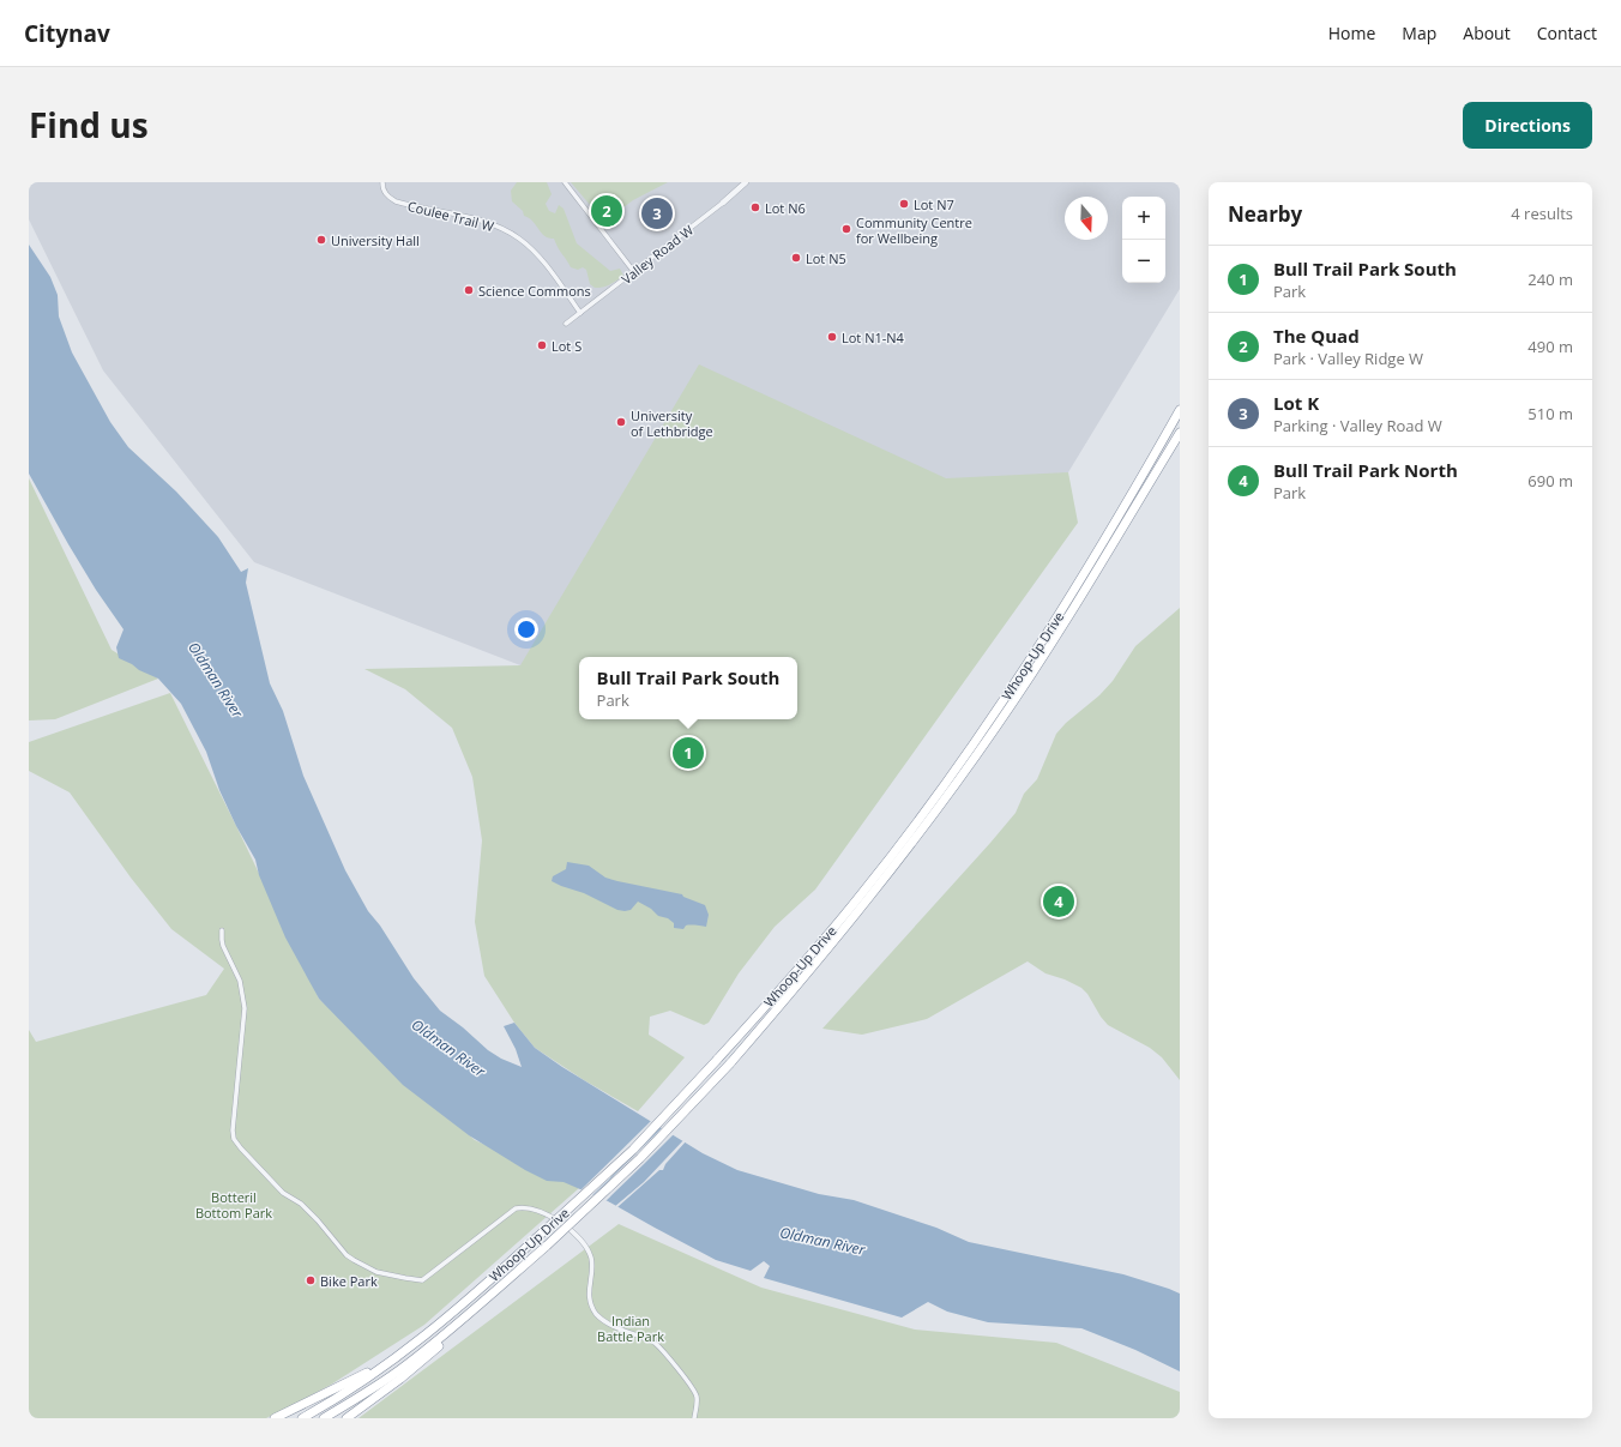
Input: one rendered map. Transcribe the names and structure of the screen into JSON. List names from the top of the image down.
{
  "streets": {
    "highway": ["Whoop-Up Drive"],
    "street": ["Coulee Trail W", "Valley Road W"]
  },
  "crossings": [
    ["Coulee Trail W", "Valley Road W"]
  ],
  "water": ["Oldman River"],
  "parks": ["Botteril Bottom Park", "Indian Battle Park"],
  "places": [
    "Lot N7",
    "Lot N6",
    "Community Centre for Wellbeing",
    "University Hall",
    "Lot N5",
    "Science Commons",
    "Lot N1-N4",
    "Lot S",
    "University of Lethbridge",
    "Bike Park"
  ],
  "north": "bottom",
  "page": {
    "header": "Citynav",
    "nav": [
      "Home",
      "Map",
      "About",
      "Contact"
    ],
    "title": "Find us",
    "buttons": "Directions",
    "heading": ["Nearby", "4 results"],
    "pins": [
      "2",
      "3",
      "1",
      "4"
    ],
    "map_buttons": ["+", "−"],
    "list": [
      {
        "mark": "1",
        "name": "Bull Trail Park South",
        "note": "Park",
        "value": "240 m"
      },
      {
        "mark": "2",
        "name": "The Quad",
        "note": "Park · Valley Ridge W",
        "value": "490 m"
      },
      {
        "mark": "3",
        "name": "Lot K",
        "note": "Parking · Valley Road W",
        "value": "510 m"
      },
      {
        "mark": "4",
        "name": "Bull Trail Park North",
        "note": "Park",
        "value": "690 m"
      }
    ],
    "popup": ["Bull Trail Park South", "Park"]
  }
}
